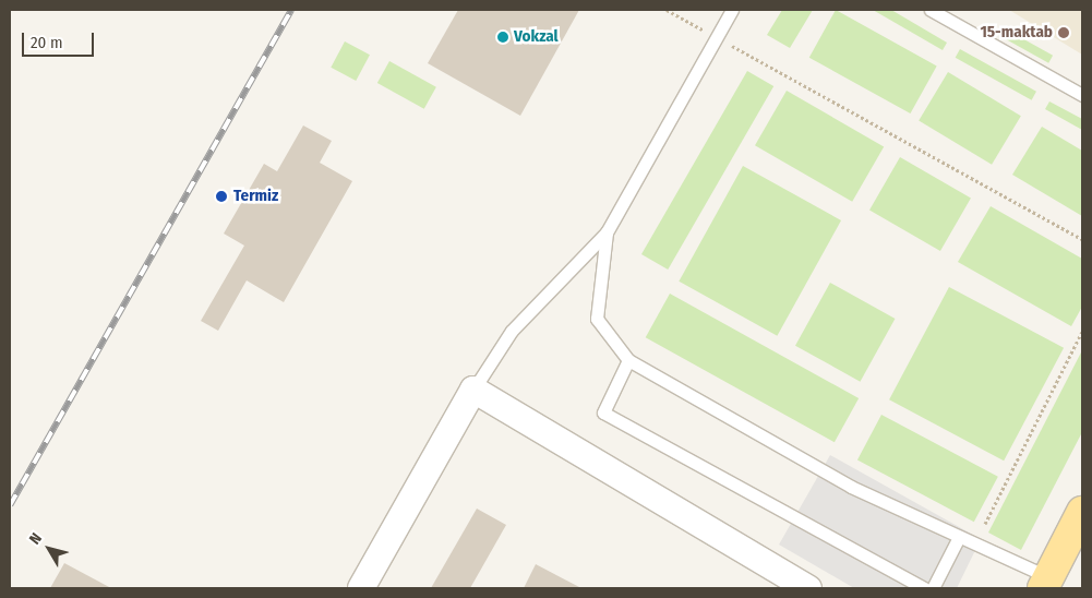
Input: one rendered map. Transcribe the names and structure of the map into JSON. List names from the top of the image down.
{
  "places": ["15-maktab", "Vokzal", "Termiz"],
  "scale_bar": "20 m",
  "north": "top left"
}
